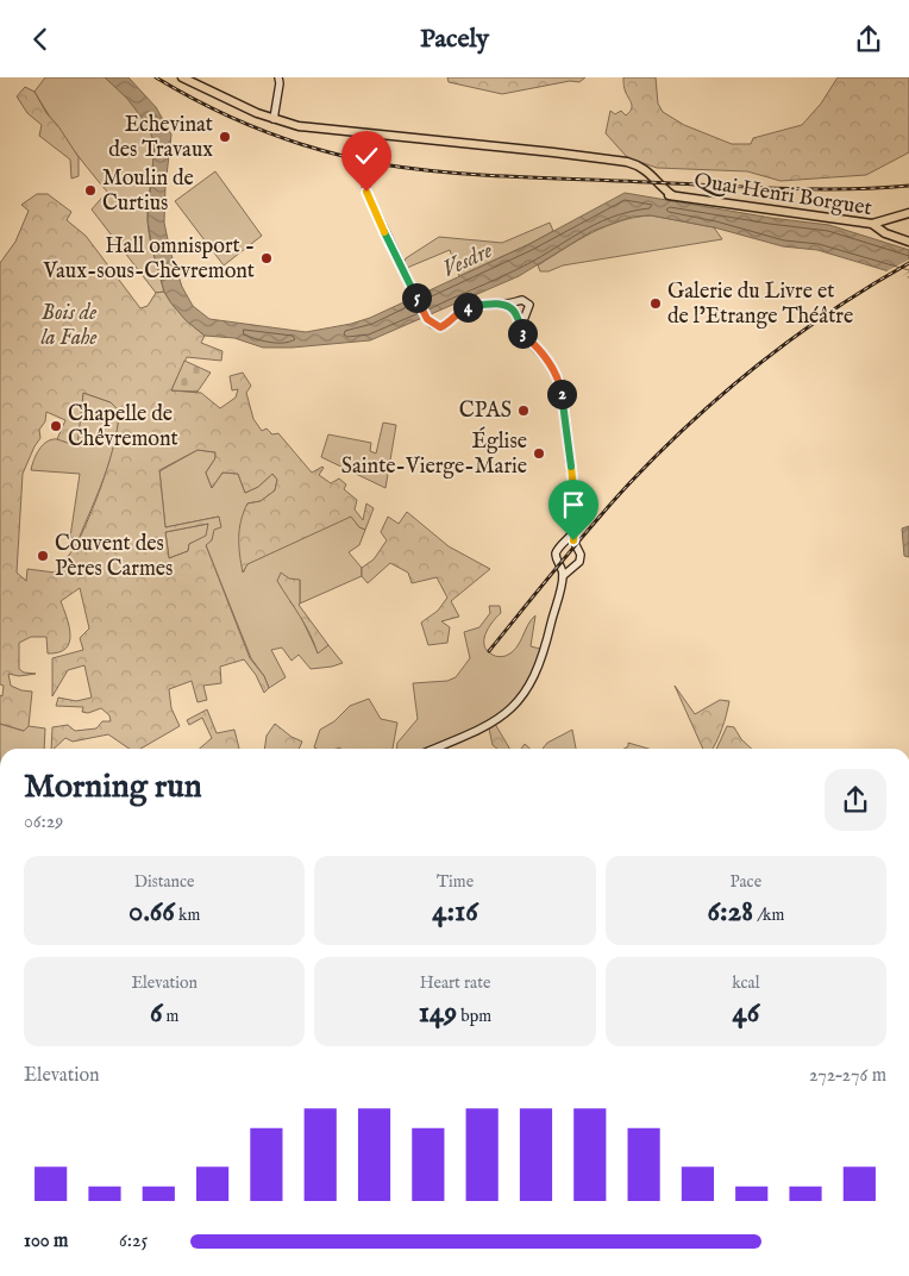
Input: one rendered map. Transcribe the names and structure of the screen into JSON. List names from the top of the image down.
{
  "streets": {
    "main road": ["Quai Henri Borguet"]
  },
  "water": ["Vesdre"],
  "parks": ["Bois de la Fahe"],
  "places": [
    "Echevinat des Travaux",
    "Moulin de Curtius",
    "Hall omnisport - Vaux-sous-Chèvremont",
    "Galerie du Livre et de l’Etrange Théâtre",
    "CPAS",
    "Chapelle de Chêvremont",
    "Église Sainte-Vierge-Marie",
    "Couvent des Pères Carmes"
  ],
  "page": {
    "header": "Pacely",
    "pins": [
      "5",
      "4",
      "3",
      "2"
    ],
    "heading": ["Morning run", "06:29"],
    "stats": [
      ["Distance", "0.66 km"],
      ["Time", "4:16"],
      ["Pace", "6:28 /km"],
      ["Elevation", "6 m"],
      ["Heart rate", "149 bpm"],
      ["kcal", "46"]
    ],
    "chart": ["Elevation", "272–276 m"],
    "list": [
      {
        "name": "100 m",
        "note": "6:25"
      }
    ]
  }
}
